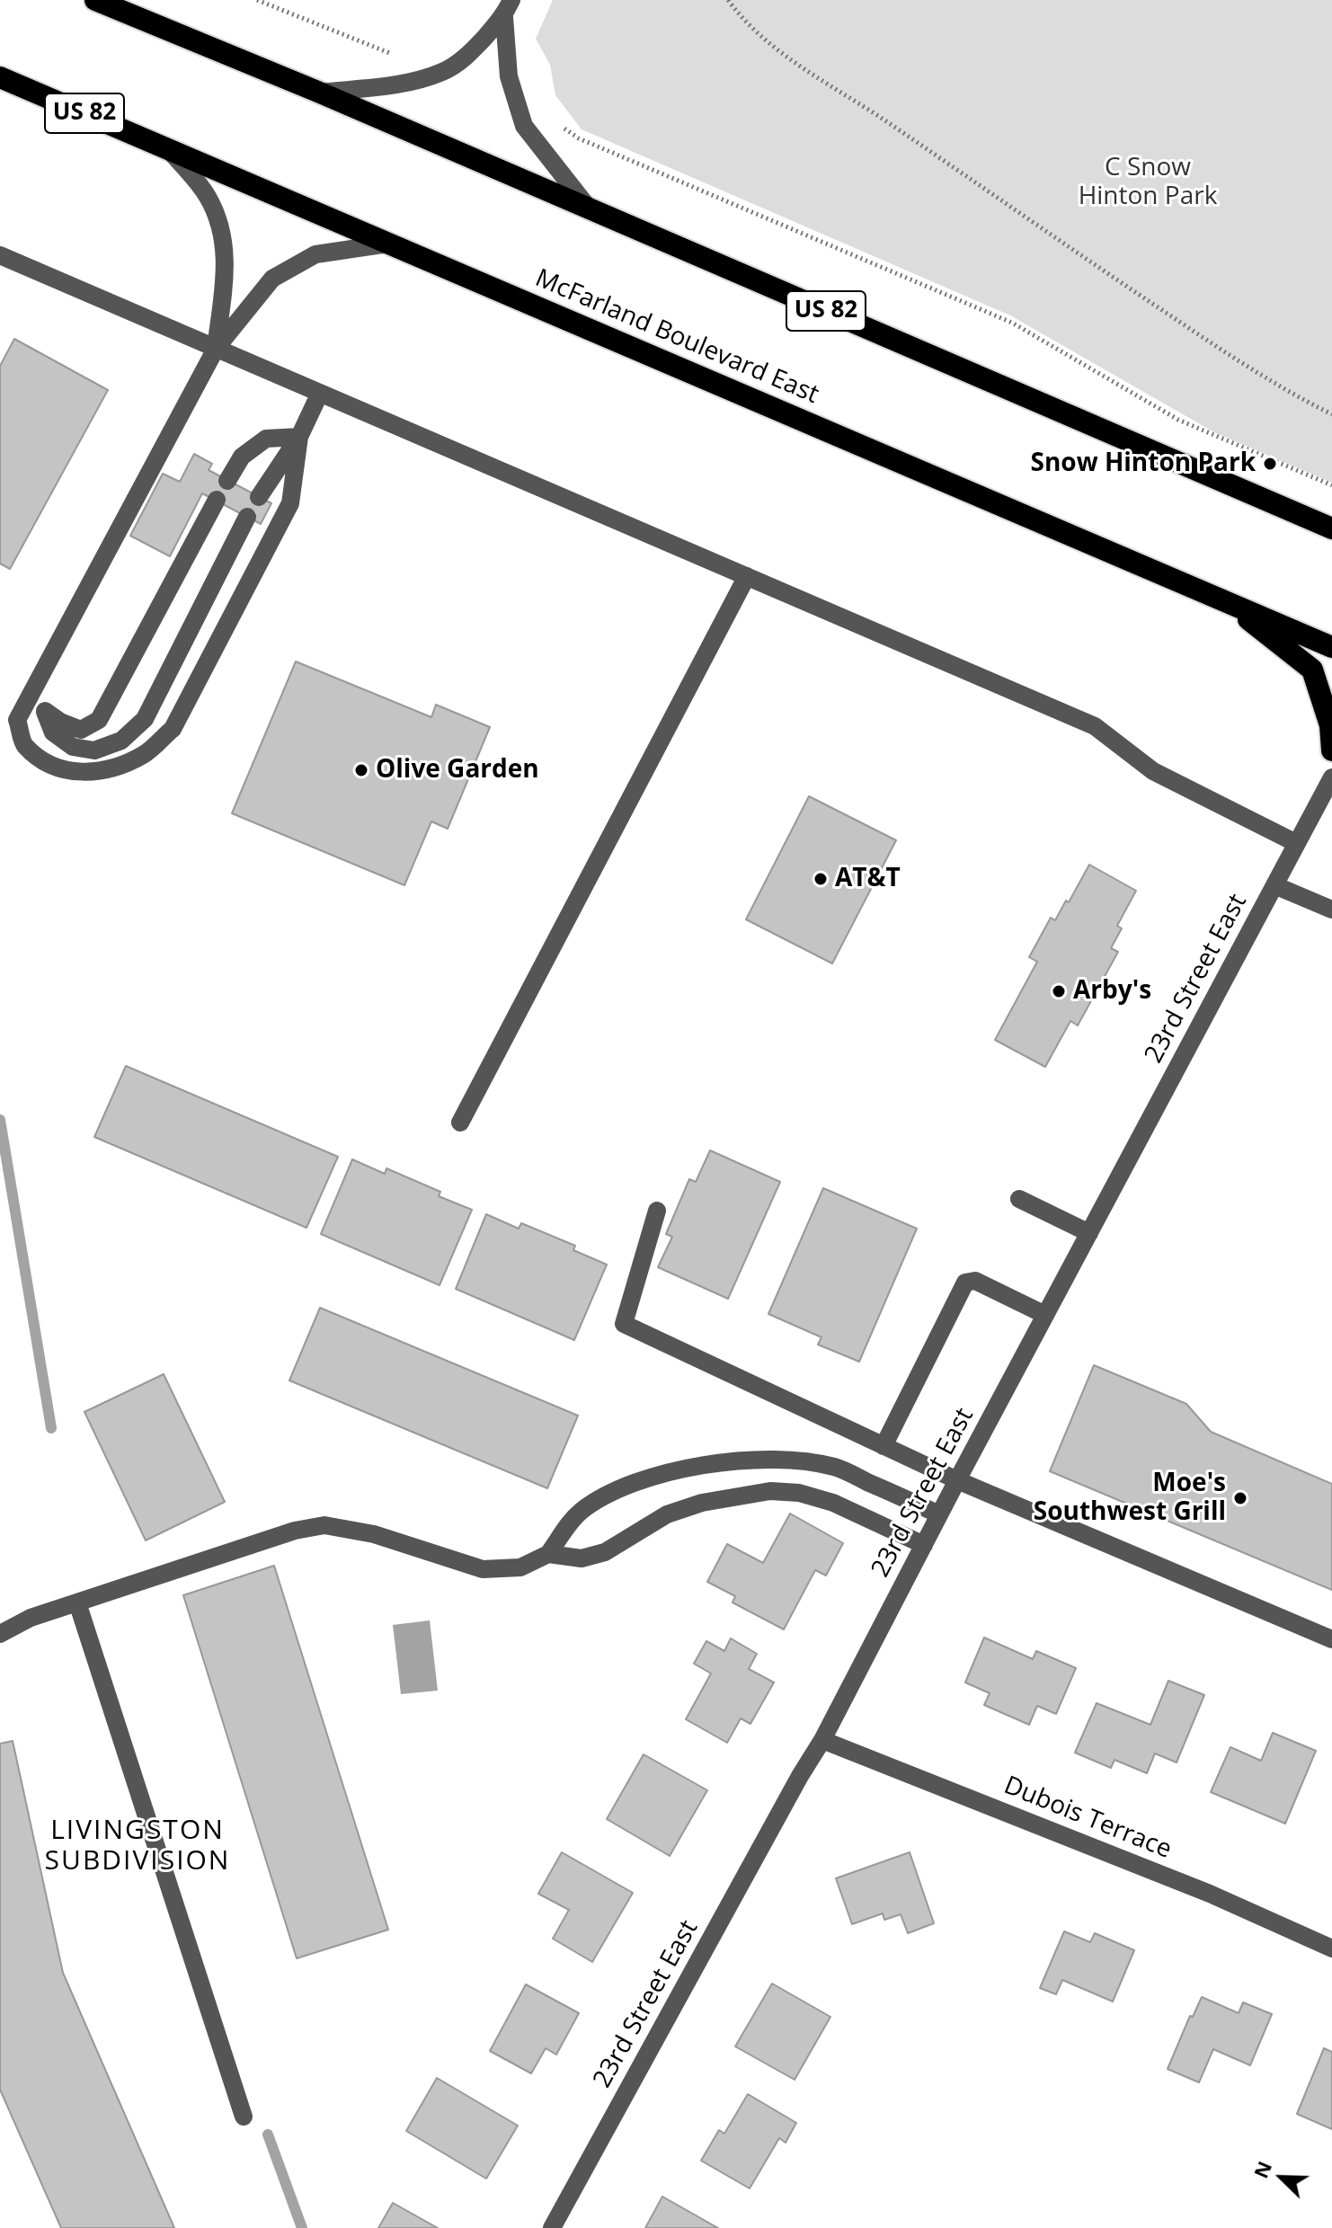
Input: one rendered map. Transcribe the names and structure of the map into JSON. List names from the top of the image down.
{
  "streets": {
    "highway": ["US 82", "McFarland Boulevard East"],
    "street": ["23rd Street East", "Dubois Terrace"]
  },
  "crossings": [
    ["23rd Street East", "Dubois Terrace"]
  ],
  "districts": ["LIVINGSTON SUBDIVISION"],
  "parks": ["C Snow Hinton Park"],
  "places": [
    "Snow Hinton Park",
    "Olive Garden",
    "AT&T",
    "Arby's",
    "Moe's Southwest Grill"
  ],
  "north": "top left"
}
